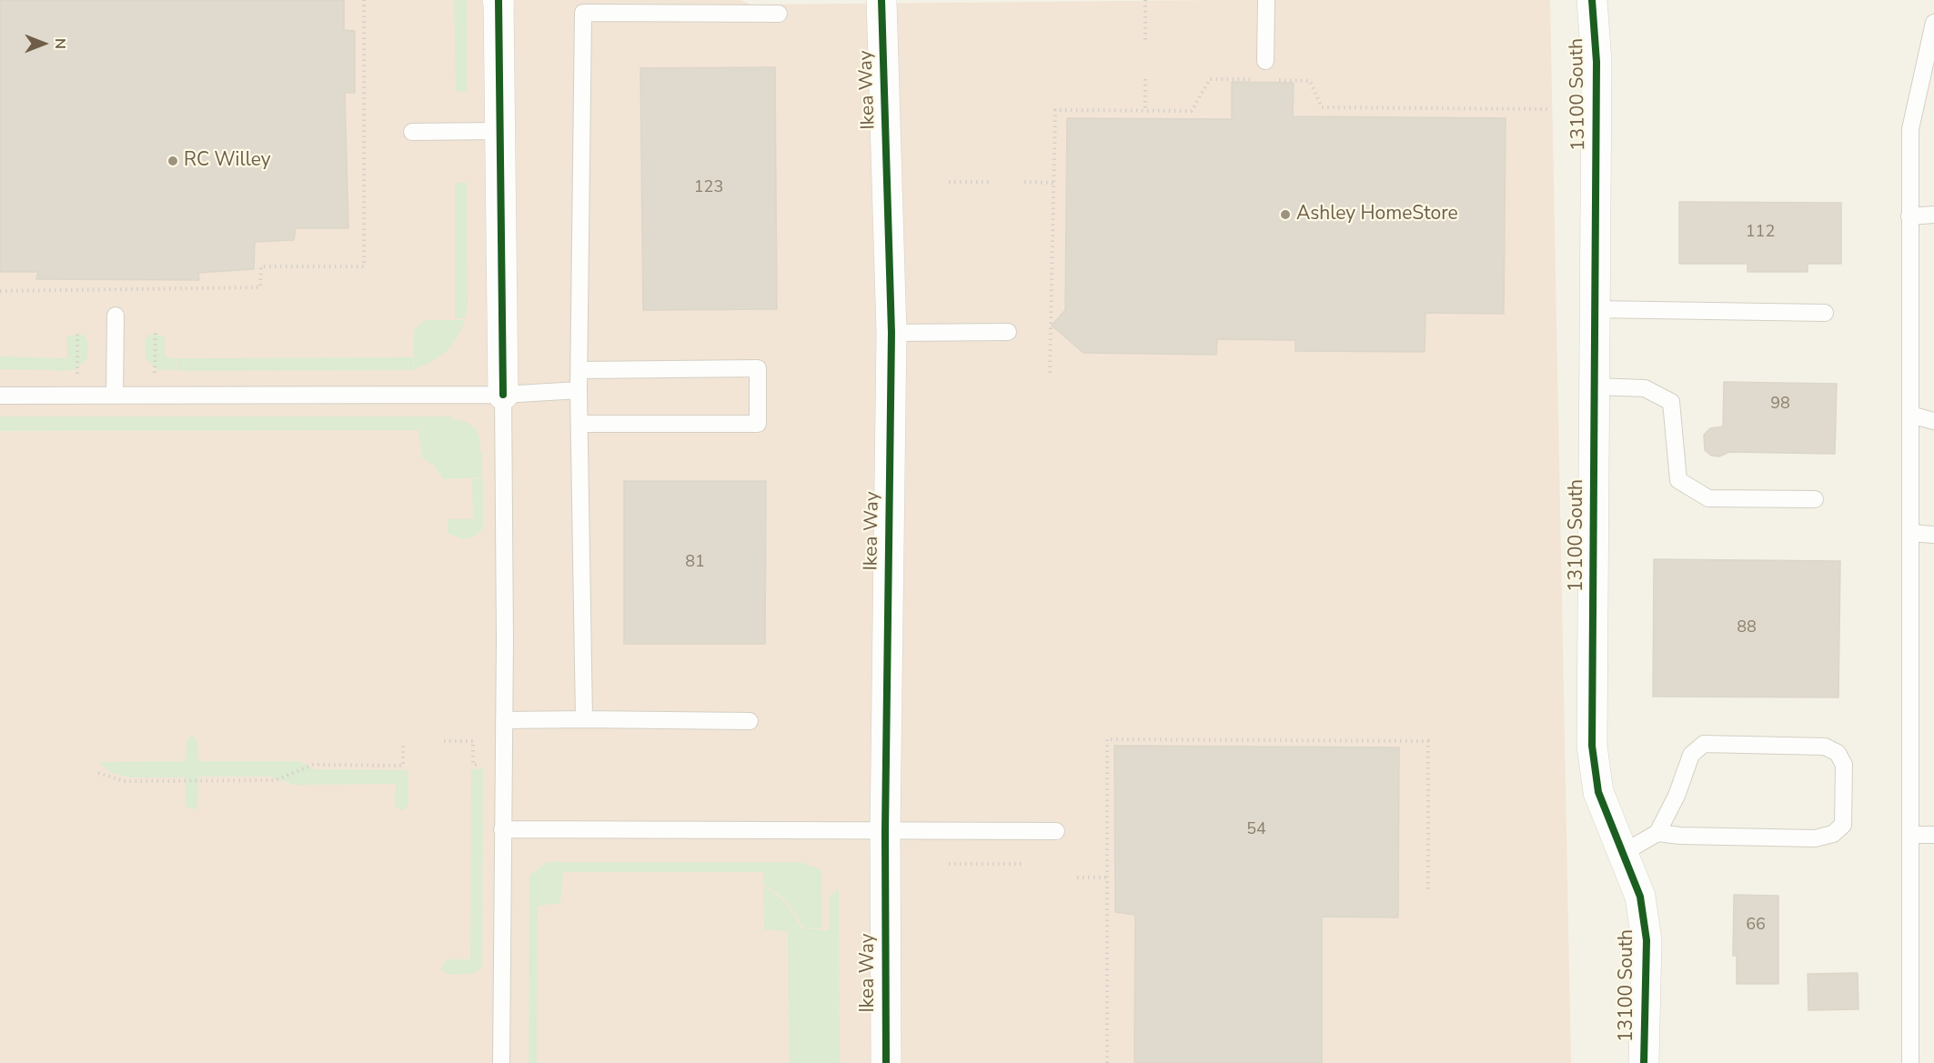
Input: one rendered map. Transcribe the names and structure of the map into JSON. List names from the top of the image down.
{
  "streets": {
    "street": ["Ikea Way", "13100 South"]
  },
  "places": ["RC Willey", "Ashley HomeStore"],
  "house_numbers": [
    "123",
    "112",
    "98",
    "81",
    "88",
    "54",
    "66"
  ],
  "north": "right"
}
